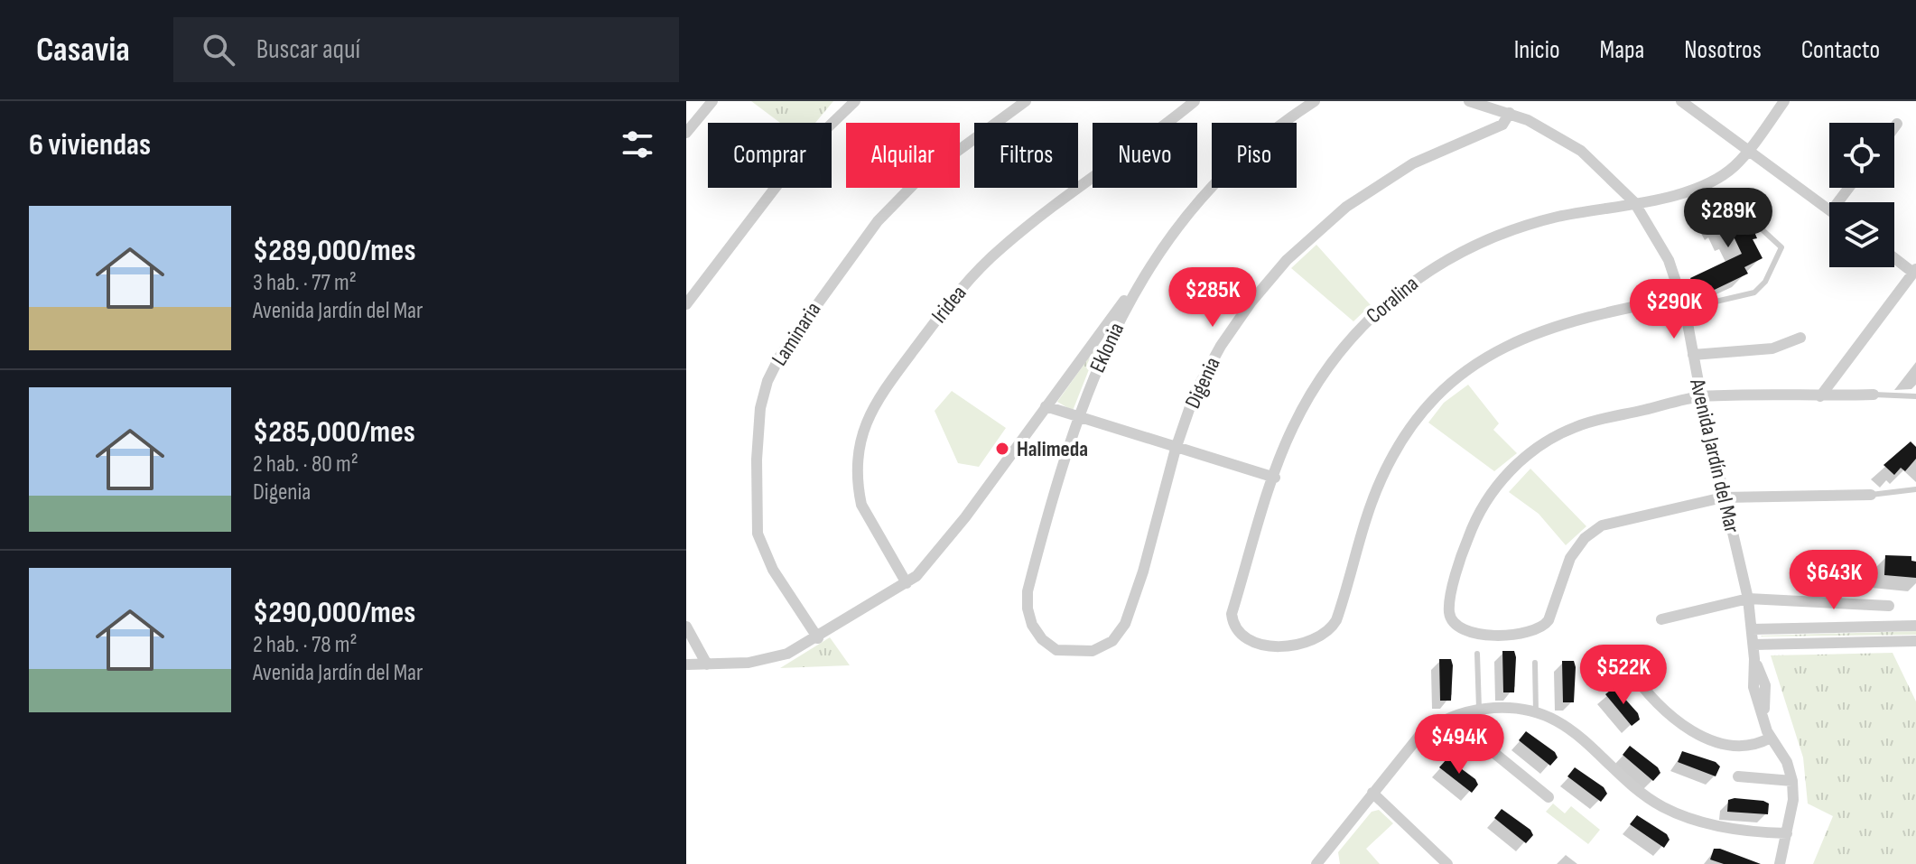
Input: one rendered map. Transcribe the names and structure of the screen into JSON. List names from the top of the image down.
{
  "streets": {
    "street": [
      "Coralina",
      "Iridea",
      "Laminaria",
      "Eklonia",
      "Digenia",
      "Avenida Jardín del Mar"
    ]
  },
  "crossings": [
    ["Coralina", "Avenida Jardín del Mar"],
    ["Eklonia", "Digenia"],
    ["Digenia", "Avenida Jardín del Mar"]
  ],
  "places": ["Halimeda"],
  "page": {
    "header": "Casavia",
    "search": "Buscar aquí",
    "nav": [
      "Inicio",
      "Mapa",
      "Nosotros",
      "Contacto"
    ],
    "heading": "6 viviendas",
    "chip": [
      "Comprar",
      "Alquilar",
      "Filtros",
      "Nuevo",
      "Piso"
    ],
    "list": [
      {
        "name": "$289,000/mes",
        "note": "3 hab. · 77 m² · Avenida Jardín del Mar"
      },
      {
        "name": "$285,000/mes",
        "note": "2 hab. · 80 m² · Digenia"
      },
      {
        "name": "$290,000/mes",
        "note": "2 hab. · 78 m² · Avenida Jardín del Mar"
      }
    ],
    "price": [
      "$289K",
      "$285K",
      "$290K",
      "$643K",
      "$522K",
      "$494K"
    ]
  }
}
